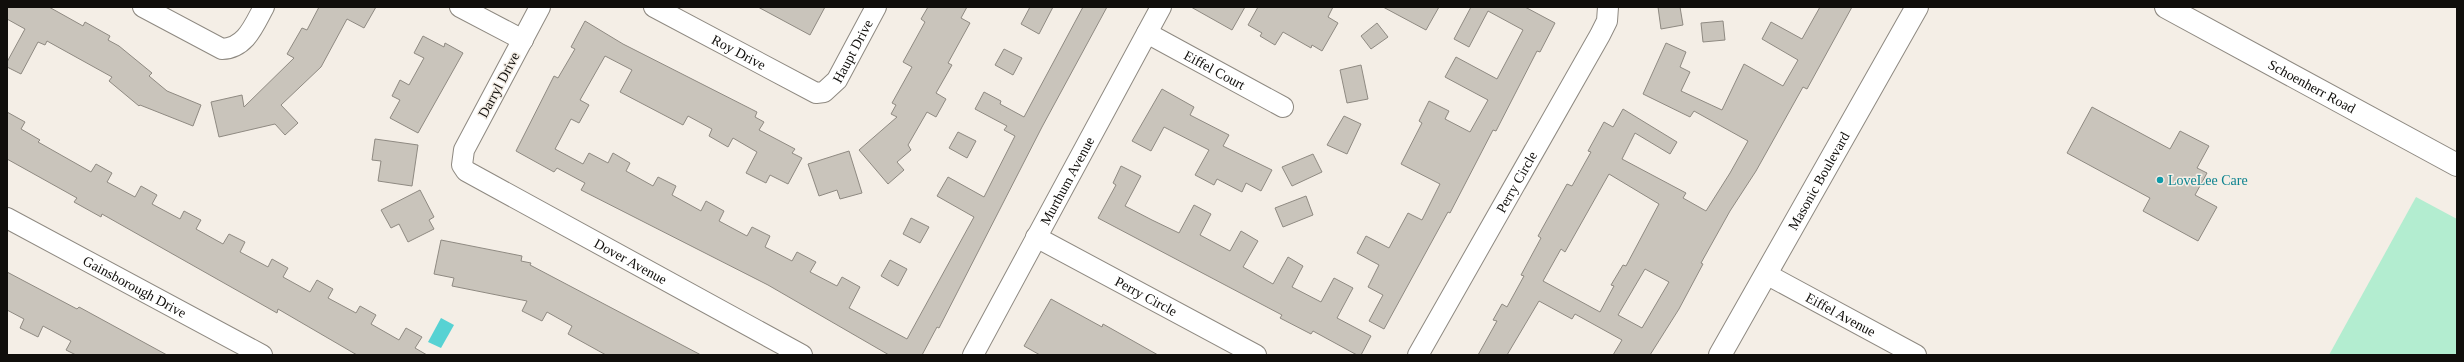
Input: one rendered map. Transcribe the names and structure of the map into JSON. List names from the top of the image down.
{
  "streets": {
    "street": [
      "Haupt Drive",
      "Roy Drive",
      "Eiffel Court",
      "Darryl Drive",
      "Schoenherr Road",
      "Murthum Avenue",
      "Masonic Boulevard",
      "Perry Circle",
      "Dover Avenue",
      "Gainsborough Drive",
      "Eiffel Avenue"
    ]
  },
  "crossings": [
    ["Haupt Drive", "Roy Drive"],
    ["Eiffel Court", "Murthum Avenue"],
    ["Darryl Drive", "Dover Avenue"],
    ["Murthum Avenue", "Perry Circle"],
    ["Masonic Boulevard", "Eiffel Avenue"]
  ],
  "places": ["LoveLee Care"]
}
